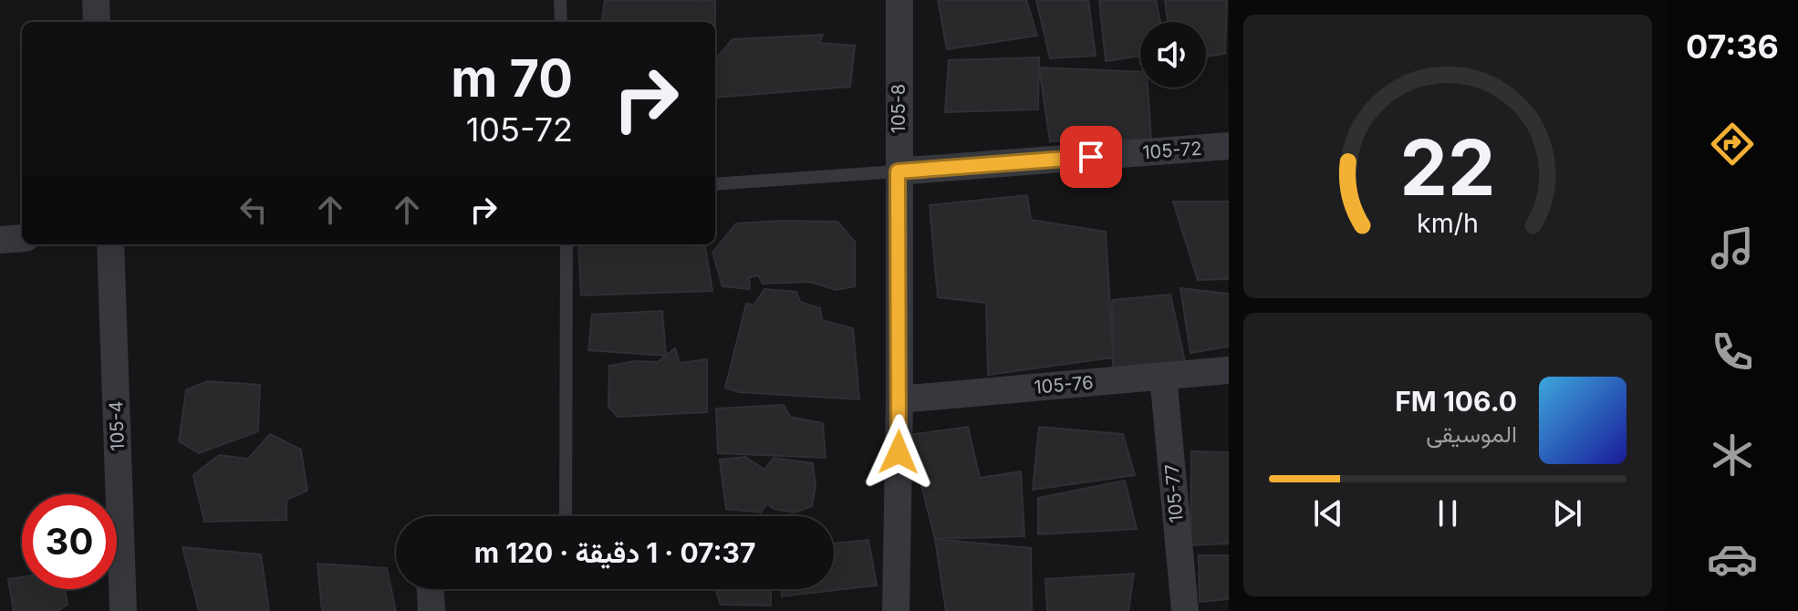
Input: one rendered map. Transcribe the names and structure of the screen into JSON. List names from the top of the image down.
{
  "streets": {
    "street": [
      "105-8",
      "105-72",
      "105-76",
      "105-4",
      "105-77"
    ]
  },
  "crossings": [
    ["105-8", "105-72"],
    ["105-8", "105-76"],
    ["105-76", "105-77"]
  ],
  "page": {
    "tabs": "07:36",
    "turn": ["70 m", "105-72"],
    "song": ["106.0 FM", "الموسيقى"],
    "limit": "30",
    "trip": "07:37 · 1 دقيقة · 120 m",
    "gauge": ["22", "km/h"]
  }
}
